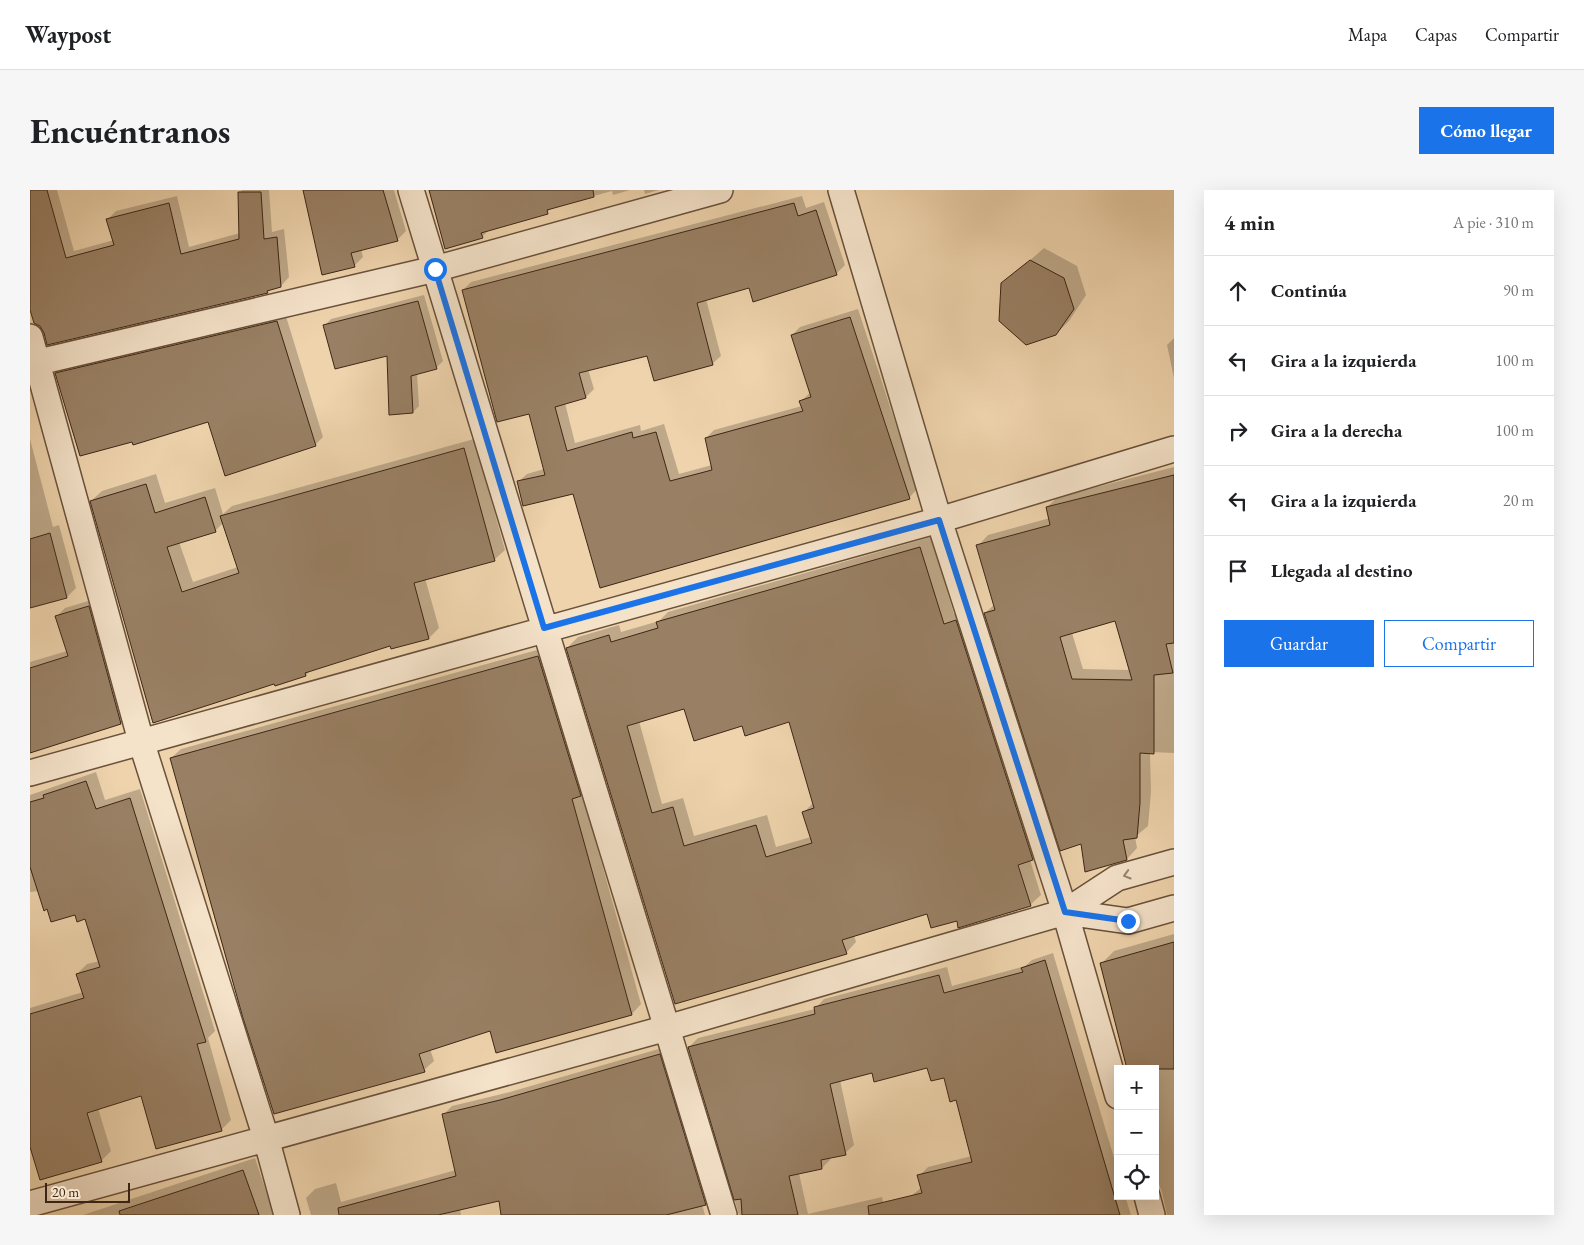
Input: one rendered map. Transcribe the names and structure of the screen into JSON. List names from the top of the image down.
{
  "scale_bar": "20 m",
  "page": {
    "header": "Waypost",
    "nav": ["Mapa", "Capas", "Compartir"],
    "buttons": [
      "Cómo llegar",
      ["Guardar", "Compartir"]
    ],
    "title": "Encuéntranos",
    "heading": ["4 min", "A pie · 310 m"],
    "list": [
      ["Continúa", "90 m"],
      ["Gira a la izquierda", "100 m"],
      ["Gira a la derecha", "100 m"],
      ["Gira a la izquierda", "20 m"],
      "Llegada al destino"
    ],
    "map_buttons": ["+", "−"],
    "scale": "20 m"
  }
}
